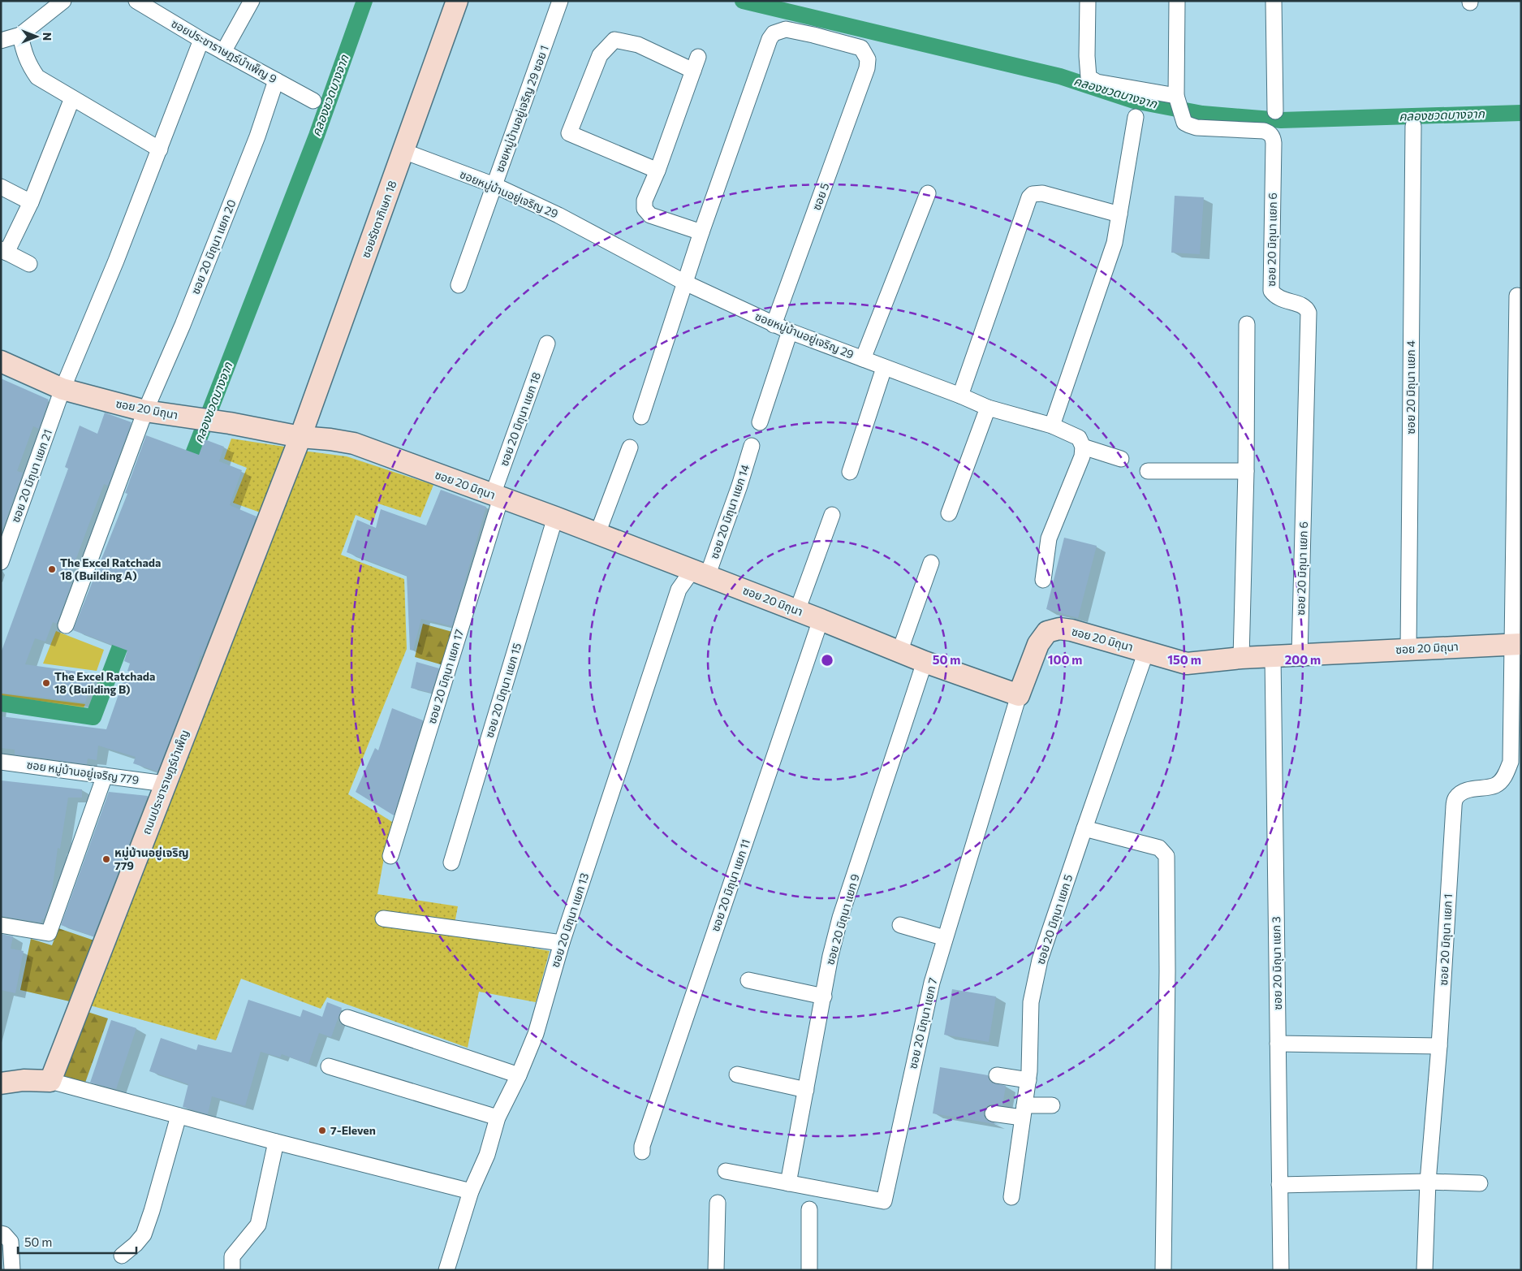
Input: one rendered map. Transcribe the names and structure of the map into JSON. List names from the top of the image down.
{
  "streets": {
    "street": [
      "ซอยประชาราษฎร์บำเพ็ญ 9",
      "ซอยหมู่บ้านอยู่เจริญ 29 ซอย 1",
      "ซอยหมู่บ้านอยู่เจริญ 29",
      "ซอย 5",
      "ซอยรัชดาภิเษก 18",
      "ซอย 20 มิถุนา แยก 6",
      "ซอย 20 มิถุนา แยก 20",
      "ซอย 20 มิถุนา แยก 4",
      "ซอย 20 มิถุนา",
      "ซอย 20 มิถุนา แยก 18",
      "ซอย 20 มิถุนา แยก 21",
      "ซอย 20 มิถุนา แยก 14",
      "ซอย 20 มิถุนา แยก 17",
      "ซอย 20 มิถุนา แยก 15",
      "ซอย หมู่บ้านอยู่เจริญ 779",
      "ถนนประชาราษฎร์บำเพ็ญ",
      "ซอย 20 มิถุนา แยก 11",
      "ซอย 20 มิถุนา แยก 9",
      "ซอย 20 มิถุนา แยก 5",
      "ซอย 20 มิถุนา แยก 13",
      "ซอย 20 มิถุนา แยก 1",
      "ซอย 20 มิถุนา แยก 3",
      "ซอย 20 มิถุนา แยก 7"
    ]
  },
  "crossings": [
    ["ซอยประชาราษฎร์บำเพ็ญ 9", "ซอย 20 มิถุนา แยก 20"],
    ["ซอยประชาราษฎร์บำเพ็ญ 9", "ซอย 20 มิถุนา แยก 21"],
    ["ซอยหมู่บ้านอยู่เจริญ 29 ซอย 1", "ซอยหมู่บ้านอยู่เจริญ 29"],
    ["ซอยหมู่บ้านอยู่เจริญ 29", "ซอย 5"],
    ["ซอยหมู่บ้านอยู่เจริญ 29", "ซอยรัชดาภิเษก 18"],
    ["ซอยรัชดาภิเษก 18", "ซอย 20 มิถุนา"],
    ["ซอยรัชดาภิเษก 18", "ถนนประชาราษฎร์บำเพ็ญ"],
    ["ซอย 20 มิถุนา แยก 6", "ซอย 20 มิถุนา"],
    ["ซอย 20 มิถุนา แยก 20", "ซอย 20 มิถุนา"],
    ["ซอย 20 มิถุนา แยก 4", "ซอย 20 มิถุนา"],
    ["ซอย 20 มิถุนา", "ซอย 20 มิถุนา แยก 18"],
    ["ซอย 20 มิถุนา", "ซอย 20 มิถุนา แยก 21"],
    ["ซอย 20 มิถุนา", "ซอย 20 มิถุนา แยก 14"],
    ["ซอย 20 มิถุนา", "ซอย 20 มิถุนา แยก 17"],
    ["ซอย 20 มิถุนา", "ซอย 20 มิถุนา แยก 15"],
    ["ซอย 20 มิถุนา", "ถนนประชาราษฎร์บำเพ็ญ"],
    ["ซอย 20 มิถุนา", "ซอย 20 มิถุนา แยก 11"],
    ["ซอย 20 มิถุนา", "ซอย 20 มิถุนา แยก 9"],
    ["ซอย 20 มิถุนา", "ซอย 20 มิถุนา แยก 5"],
    ["ซอย 20 มิถุนา", "ซอย 20 มิถุนา แยก 13"],
    ["ซอย 20 มิถุนา", "ซอย 20 มิถุนา แยก 1"],
    ["ซอย 20 มิถุนา", "ซอย 20 มิถุนา แยก 3"],
    ["ซอย 20 มิถุนา", "ซอย 20 มิถุนา แยก 7"],
    ["ซอย 20 มิถุนา แยก 18", "ซอย 20 มิถุนา แยก 17"],
    ["ซอย 20 มิถุนา แยก 14", "ซอย 20 มิถุนา แยก 13"],
    ["ซอย หมู่บ้านอยู่เจริญ 779", "ถนนประชาราษฎร์บำเพ็ญ"],
    ["ซอย 20 มิถุนา แยก 9", "ซอย 20 มิถุนา แยก 7"]
  ],
  "water": ["คลองชวดบางจาก"],
  "places": [
    "The Excel Ratchada 18 (Building A)",
    "The Excel Ratchada 18 (Building B)",
    "หมู่บ้านอยู่เจริญ 779",
    "7-Eleven"
  ],
  "scale_bar": "50 m",
  "north": "right",
  "rings": [
    "50 m",
    "100 m",
    "150 m",
    "200 m"
  ]
}
